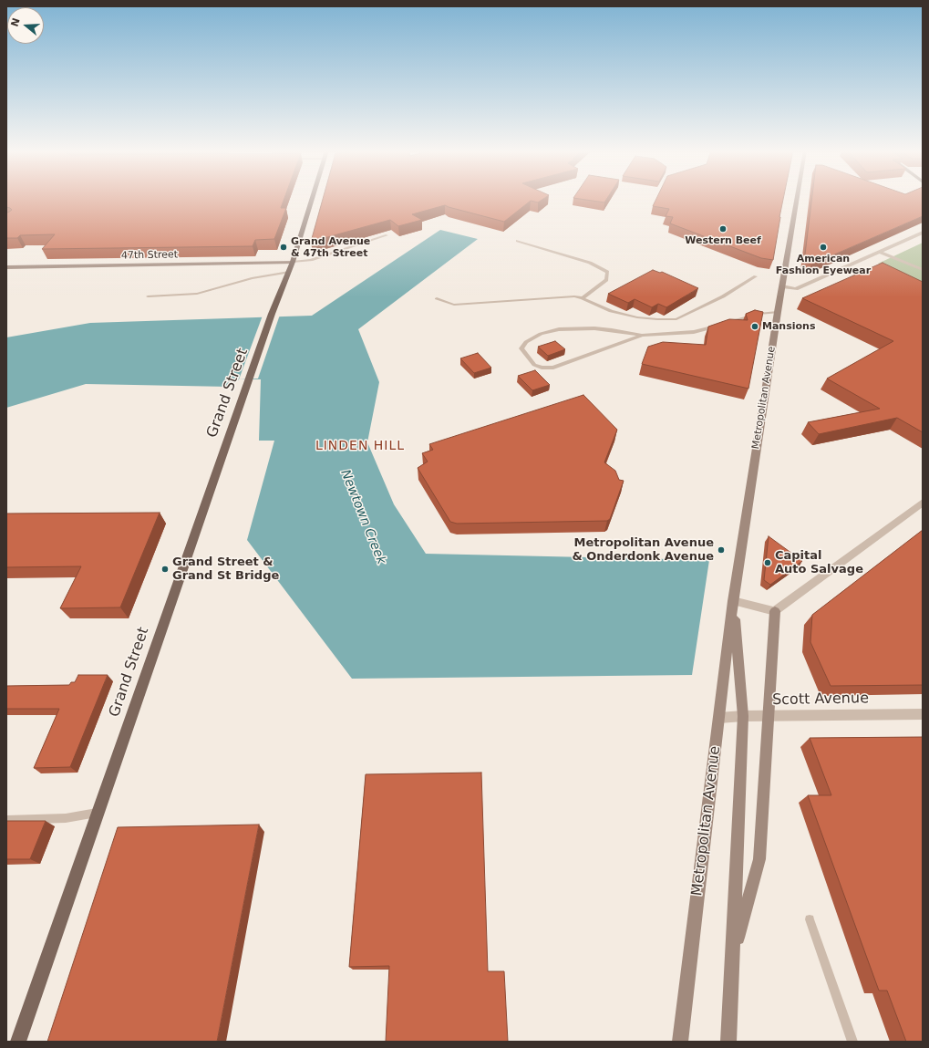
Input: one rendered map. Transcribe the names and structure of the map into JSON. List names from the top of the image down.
{
  "streets": {
    "main road": ["47th Street", "Grand Street", "Metropolitan Avenue"],
    "street": ["Scott Avenue"]
  },
  "crossings": [
    ["47th Street", "Grand Street"],
    ["Metropolitan Avenue", "Scott Avenue"]
  ],
  "districts": ["LINDEN HILL"],
  "water": ["Newtown Creek"],
  "places": [
    "Western Beef",
    "Grand Avenue & 47th Street",
    "American Fashion Eyewear",
    "Mansions",
    "Metropolitan Avenue & Onderdonk Avenue",
    "Capital Auto Salvage",
    "Grand Street & Grand St Bridge"
  ],
  "north": "left"
}
